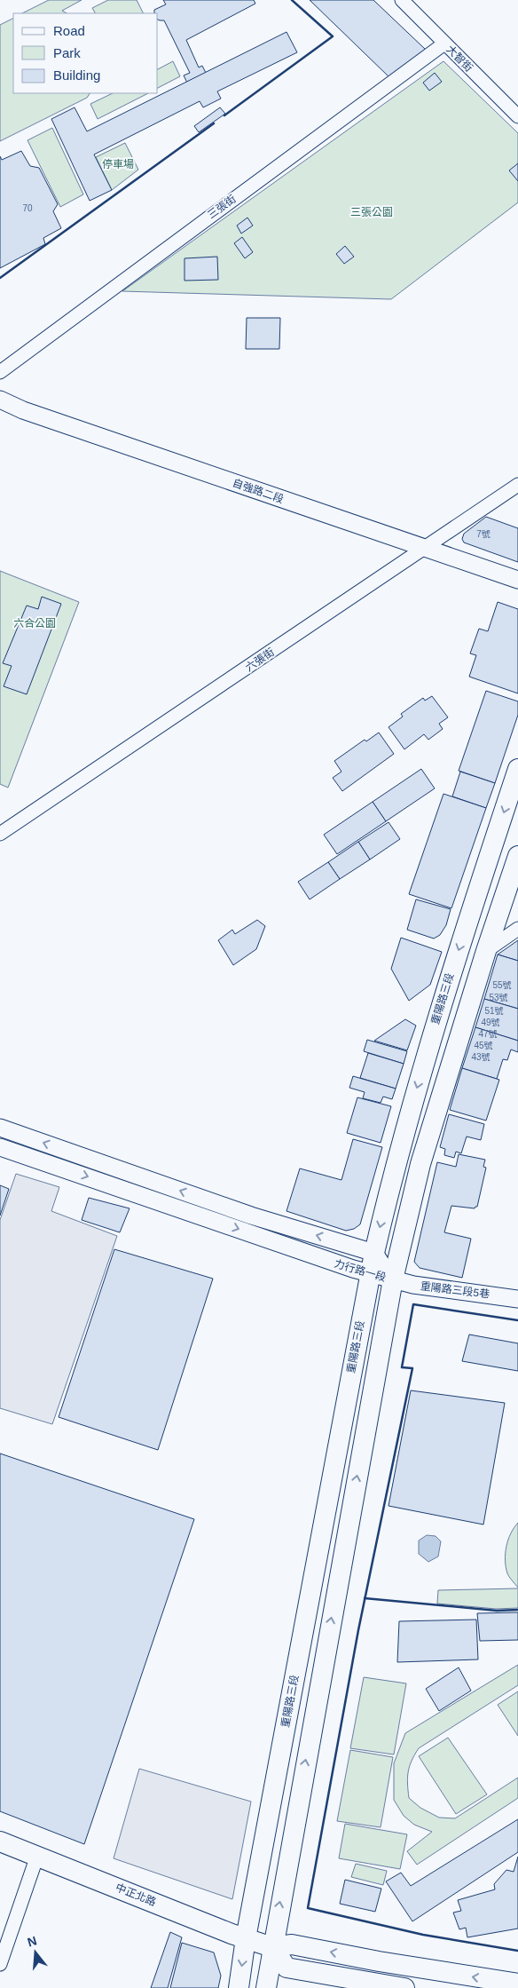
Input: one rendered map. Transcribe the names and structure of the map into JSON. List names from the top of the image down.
{
  "streets": {
    "main road": ["重陽路三段", "中正北路"],
    "street": [
      "大智街",
      "三張街",
      "自強路二段",
      "六張街",
      "力行路一段",
      "重陽路三段5巷"
    ]
  },
  "crossings": [
    ["大智街", "三張街"],
    ["自強路二段", "六張街"],
    ["重陽路三段", "力行路一段"],
    ["重陽路三段", "中正北路"],
    ["力行路一段", "重陽路三段5巷"]
  ],
  "parks": ["停車場", "三張公園", "六合公園"],
  "house_numbers": [
    "70",
    "7號",
    "55號",
    "53號",
    "51號",
    "49號",
    "47號",
    "45號",
    "43號"
  ],
  "legend": ["Road", "Park", "Building"],
  "north": "top"
}
